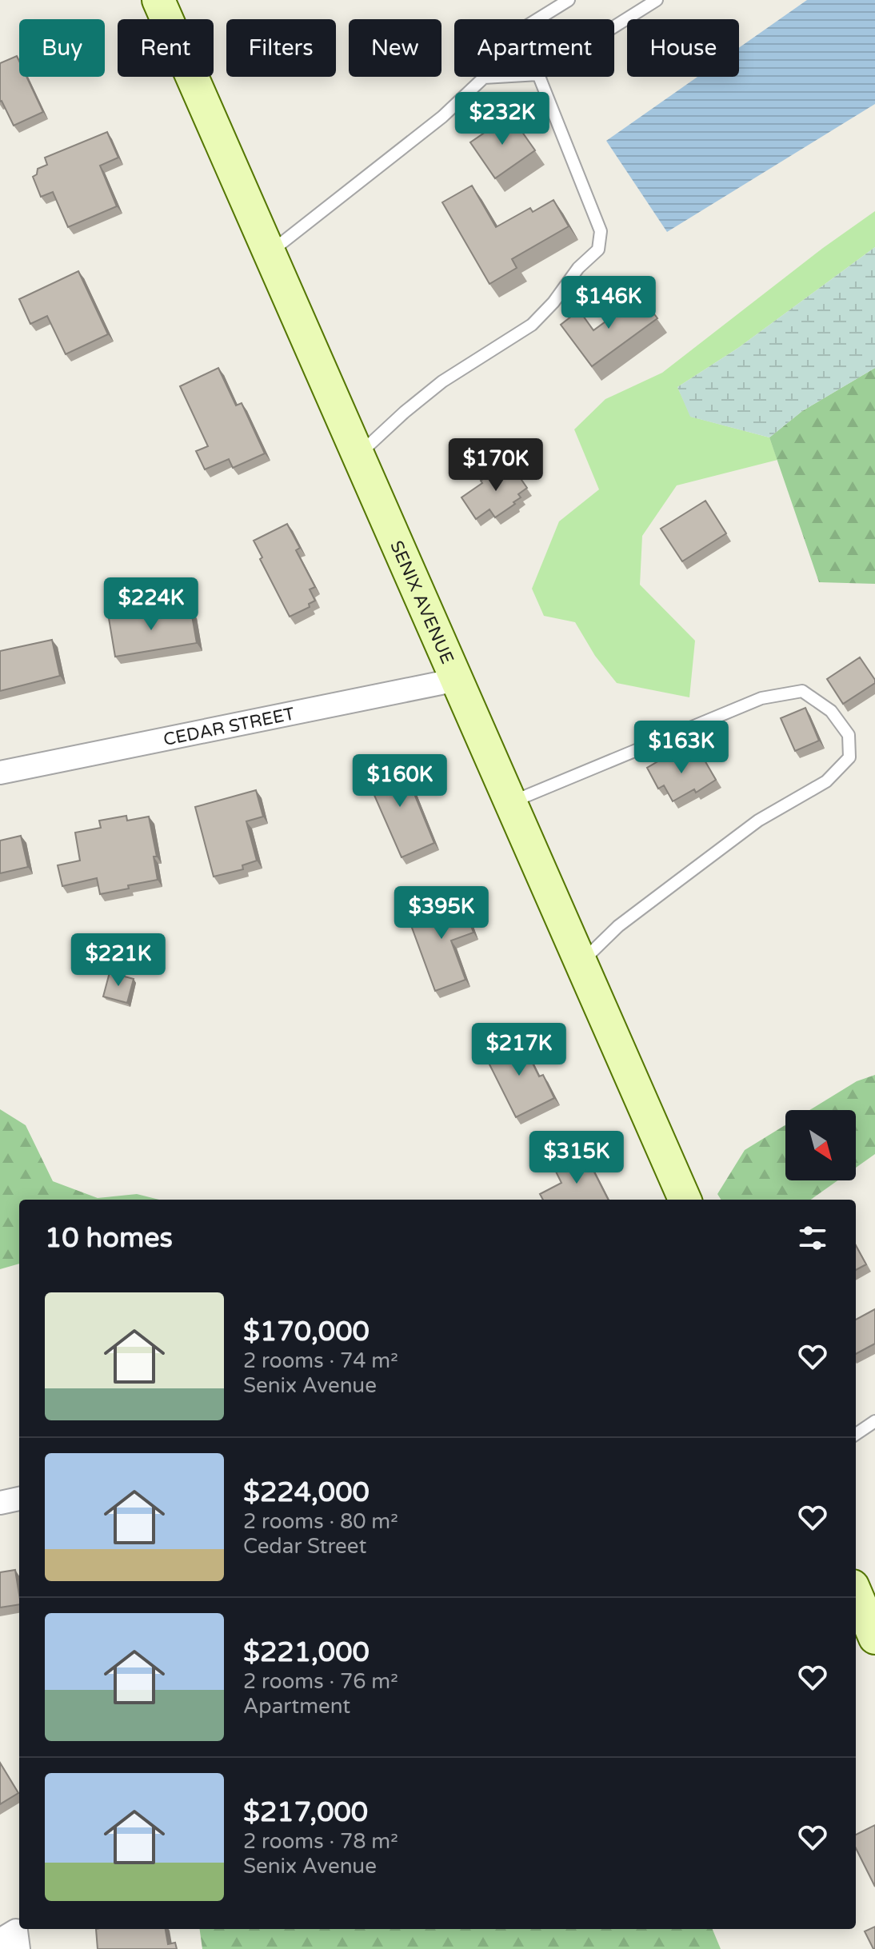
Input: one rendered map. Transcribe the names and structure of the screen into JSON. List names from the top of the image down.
{
  "streets": {
    "street": ["SENIX AVENUE", "CEDAR STREET"]
  },
  "crossings": [
    ["SENIX AVENUE", "CEDAR STREET"]
  ],
  "north": "bottom right",
  "page": {
    "chip": [
      "Buy",
      "Rent",
      "Filters",
      "New",
      "Apartment",
      "House"
    ],
    "price": [
      "$232K",
      "$146K",
      "$170K",
      "$224K",
      "$163K",
      "$160K",
      "$395K",
      "$221K",
      "$217K",
      "$315K"
    ],
    "heading": "10 homes",
    "list": [
      {
        "name": "$170,000",
        "note": "2 rooms · 74 m² · Senix Avenue"
      },
      {
        "name": "$224,000",
        "note": "2 rooms · 80 m² · Cedar Street"
      },
      {
        "name": "$221,000",
        "note": "2 rooms · 76 m² · Apartment"
      },
      {
        "name": "$217,000",
        "note": "2 rooms · 78 m² · Senix Avenue"
      }
    ]
  }
}
